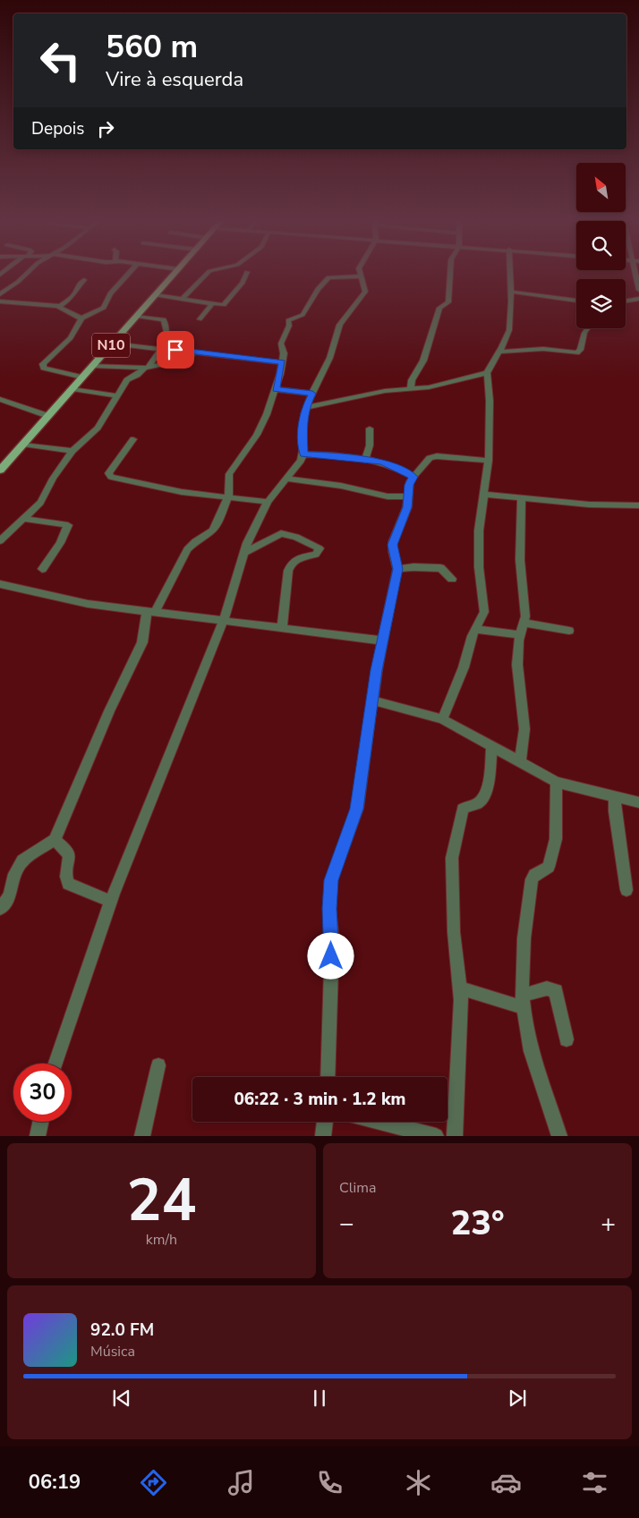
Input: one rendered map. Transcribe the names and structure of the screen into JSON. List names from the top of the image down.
{
  "streets": {
    "main road": ["N10"]
  },
  "north": "top left",
  "page": {
    "turn": ["560 m", "Vire à esquerda"],
    "then": "Depois",
    "limit": "30",
    "trip": "06:22 · 3 min · 1.2 km",
    "tile": [
      ["24", "km/h"],
      "Clima"
    ],
    "heat": ["−", "23°", "+"],
    "song": ["92.0 FM", "Música"],
    "tabs": "06:19"
  }
}
